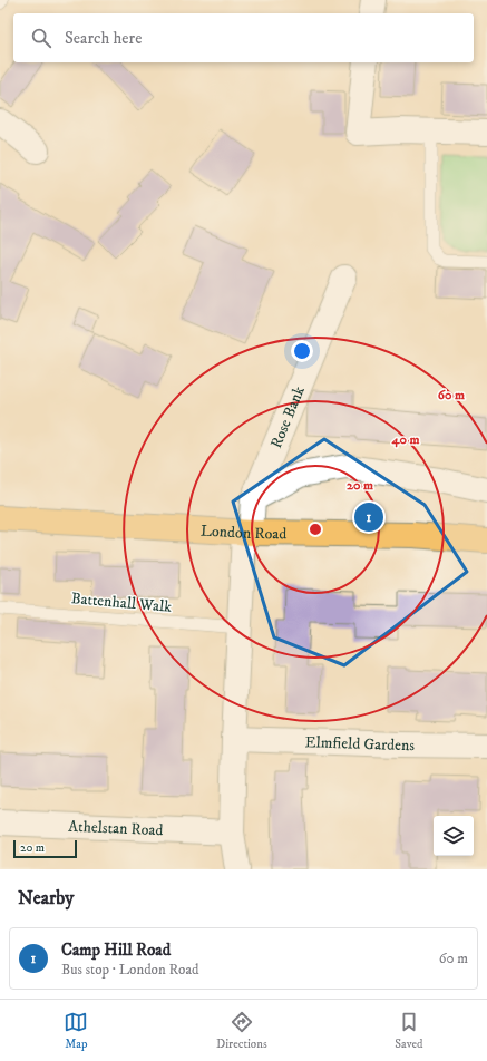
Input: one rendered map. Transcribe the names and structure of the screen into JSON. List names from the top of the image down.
{
  "streets": {
    "main road": ["London Road"],
    "street": ["Rose Bank", "Elmfield Gardens", "Athelstan Road"],
    "lane": ["Battenhall Walk"]
  },
  "crossings": [
    ["Rose Bank", "London Road"],
    ["Rose Bank", "Battenhall Walk"],
    ["Rose Bank", "Elmfield Gardens"],
    ["Rose Bank", "Athelstan Road"]
  ],
  "scale_bar": "20 m",
  "page": {
    "search": "Search here",
    "pins": "1",
    "scale": "20 m",
    "heading": "Nearby",
    "list": [
      {
        "mark": "1",
        "name": "Camp Hill Road",
        "note": "Bus stop · London Road",
        "value": "60 m"
      }
    ],
    "nav": ["Map", "Directions", "Saved"]
  },
  "rings": ["60 m", "40 m", "20 m"]
}
